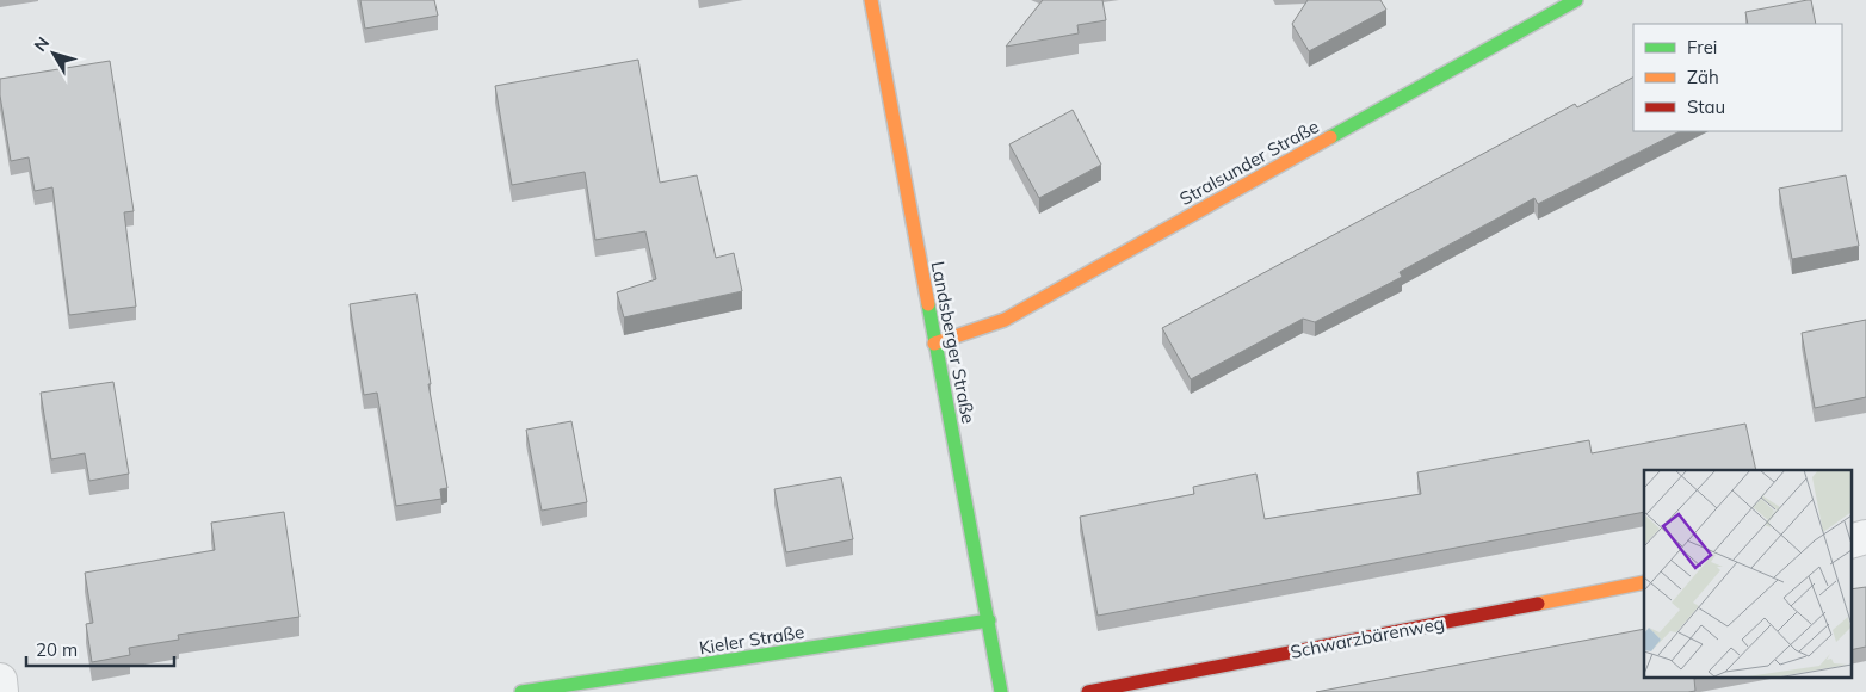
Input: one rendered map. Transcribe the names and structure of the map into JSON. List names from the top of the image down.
{
  "streets": {
    "street": [
      "Stralsunder Straße",
      "Landsberger Straße",
      "Schwarzbärenweg",
      "Kieler Straße"
    ]
  },
  "crossings": [
    ["Stralsunder Straße", "Landsberger Straße"],
    ["Landsberger Straße", "Kieler Straße"]
  ],
  "legend": ["Frei", "Zäh", "Stau"],
  "scale_bar": "20 m",
  "north": "top left"
}
